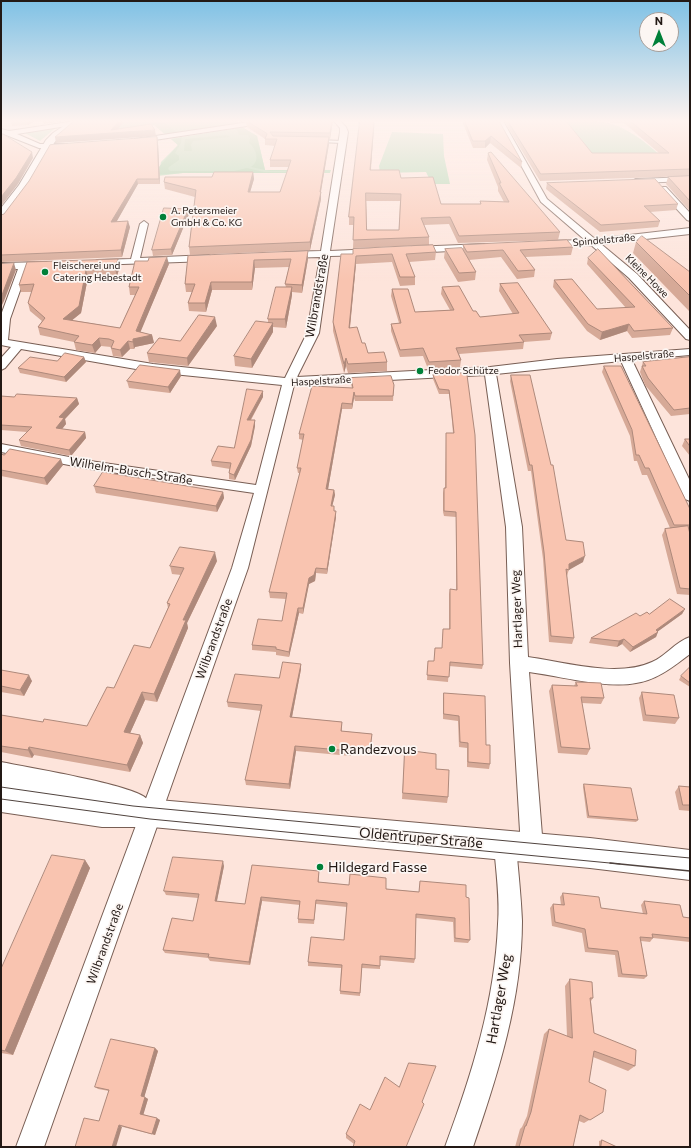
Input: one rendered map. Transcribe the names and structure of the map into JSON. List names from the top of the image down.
{
  "streets": {
    "street": [
      "Spindelstraße",
      "Kleine Howe",
      "Wilbrandstraße",
      "Haspelstraße",
      "Wilhelm-Busch-Straße",
      "Hartlager Weg",
      "Oldentruper Straße"
    ]
  },
  "crossings": [
    ["Spindelstraße", "Kleine Howe"],
    ["Wilbrandstraße", "Haspelstraße"],
    ["Wilbrandstraße", "Wilhelm-Busch-Straße"],
    ["Wilbrandstraße", "Oldentruper Straße"],
    ["Haspelstraße", "Hartlager Weg"],
    ["Hartlager Weg", "Oldentruper Straße"]
  ],
  "places": [
    "A. Petersmeier GmbH & Co. KG",
    "Fleischerei und Catering Hebestadt",
    "Feodor Schütze",
    "Randezvous",
    "Hildegard Fasse"
  ],
  "north": "top"
}
